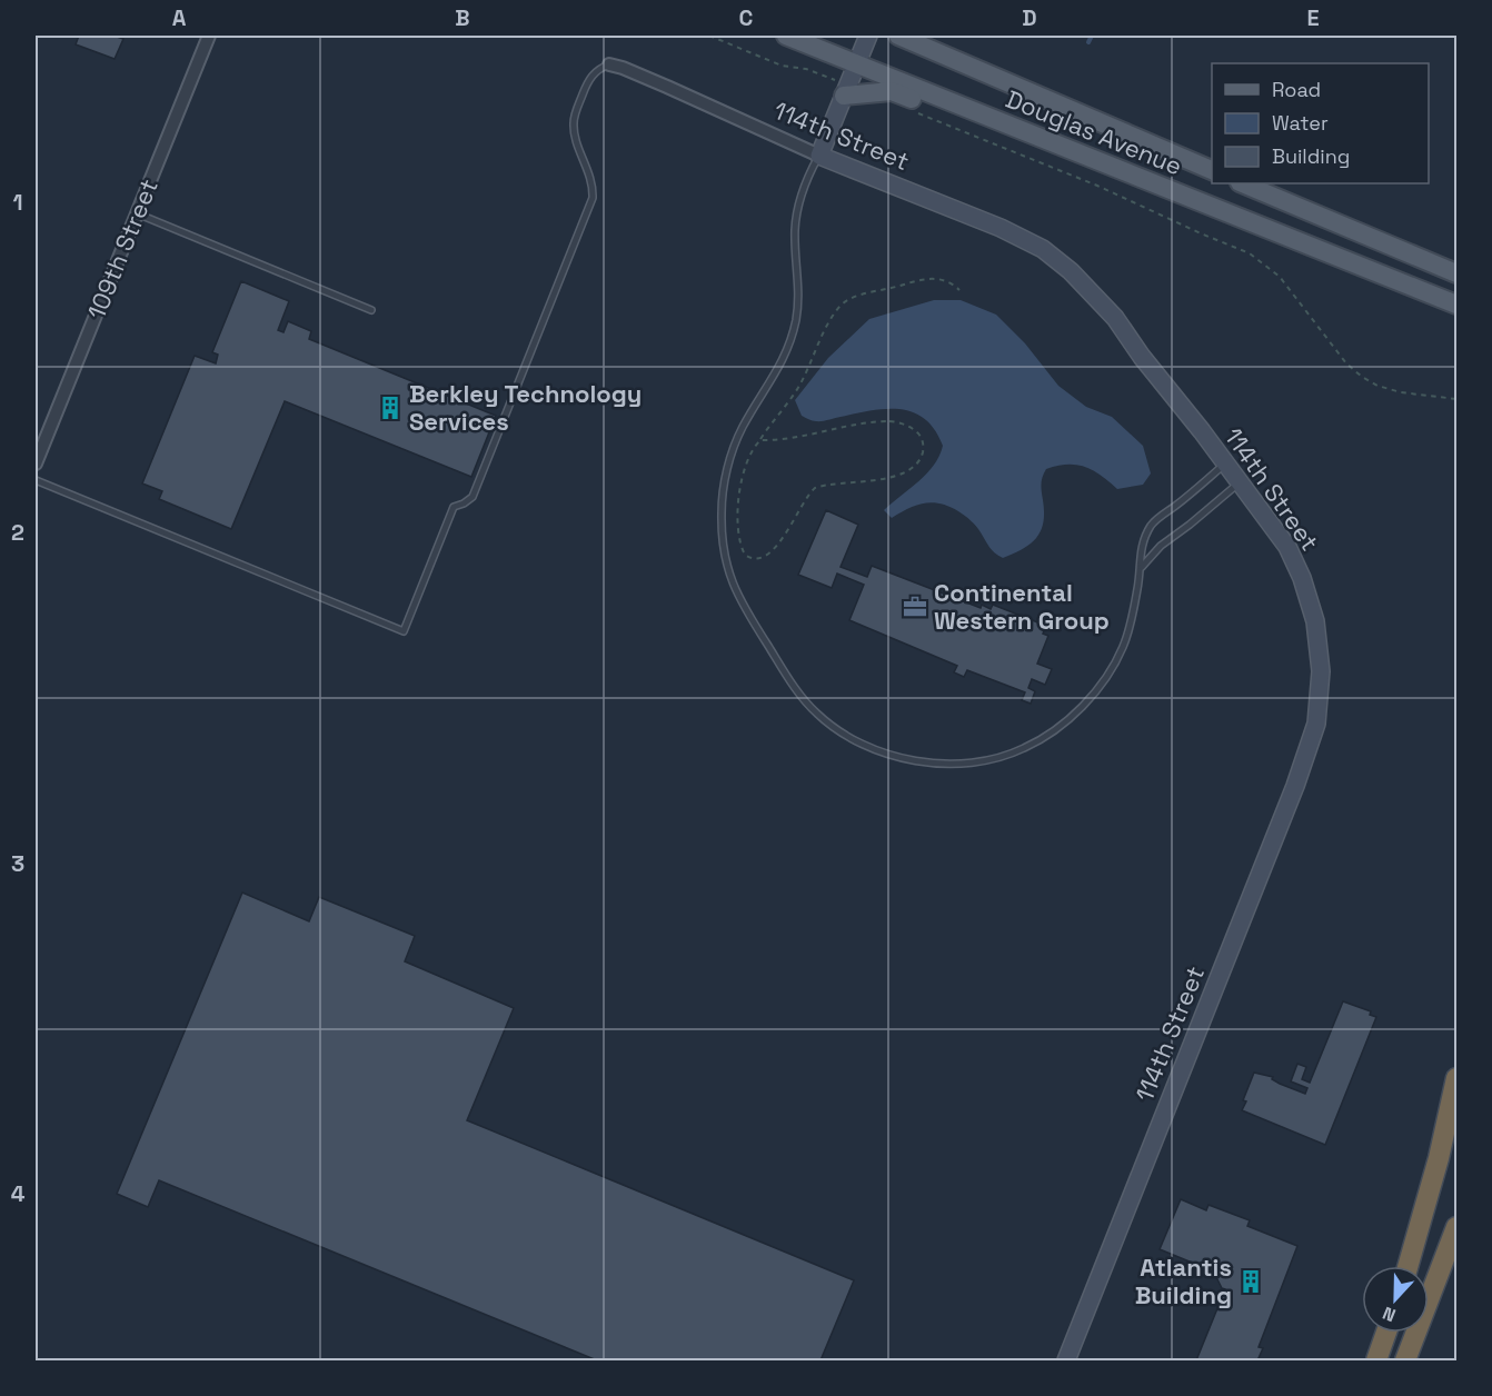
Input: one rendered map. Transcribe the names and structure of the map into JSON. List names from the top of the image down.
{
  "streets": {
    "main road": ["Douglas Avenue"],
    "street": ["114th Street", "109th Street"]
  },
  "places": {
    "building": ["Berkley Technology Services", "Atlantis Building"],
    "office": ["Continental Western Group"]
  },
  "legend": ["Road", "Water", "Building"],
  "north": "bottom",
  "grid": {
    "columns": [
      "A",
      "B",
      "C",
      "D",
      "E"
    ],
    "rows": [
      "1",
      "2",
      "3",
      "4"
    ]
  }
}
